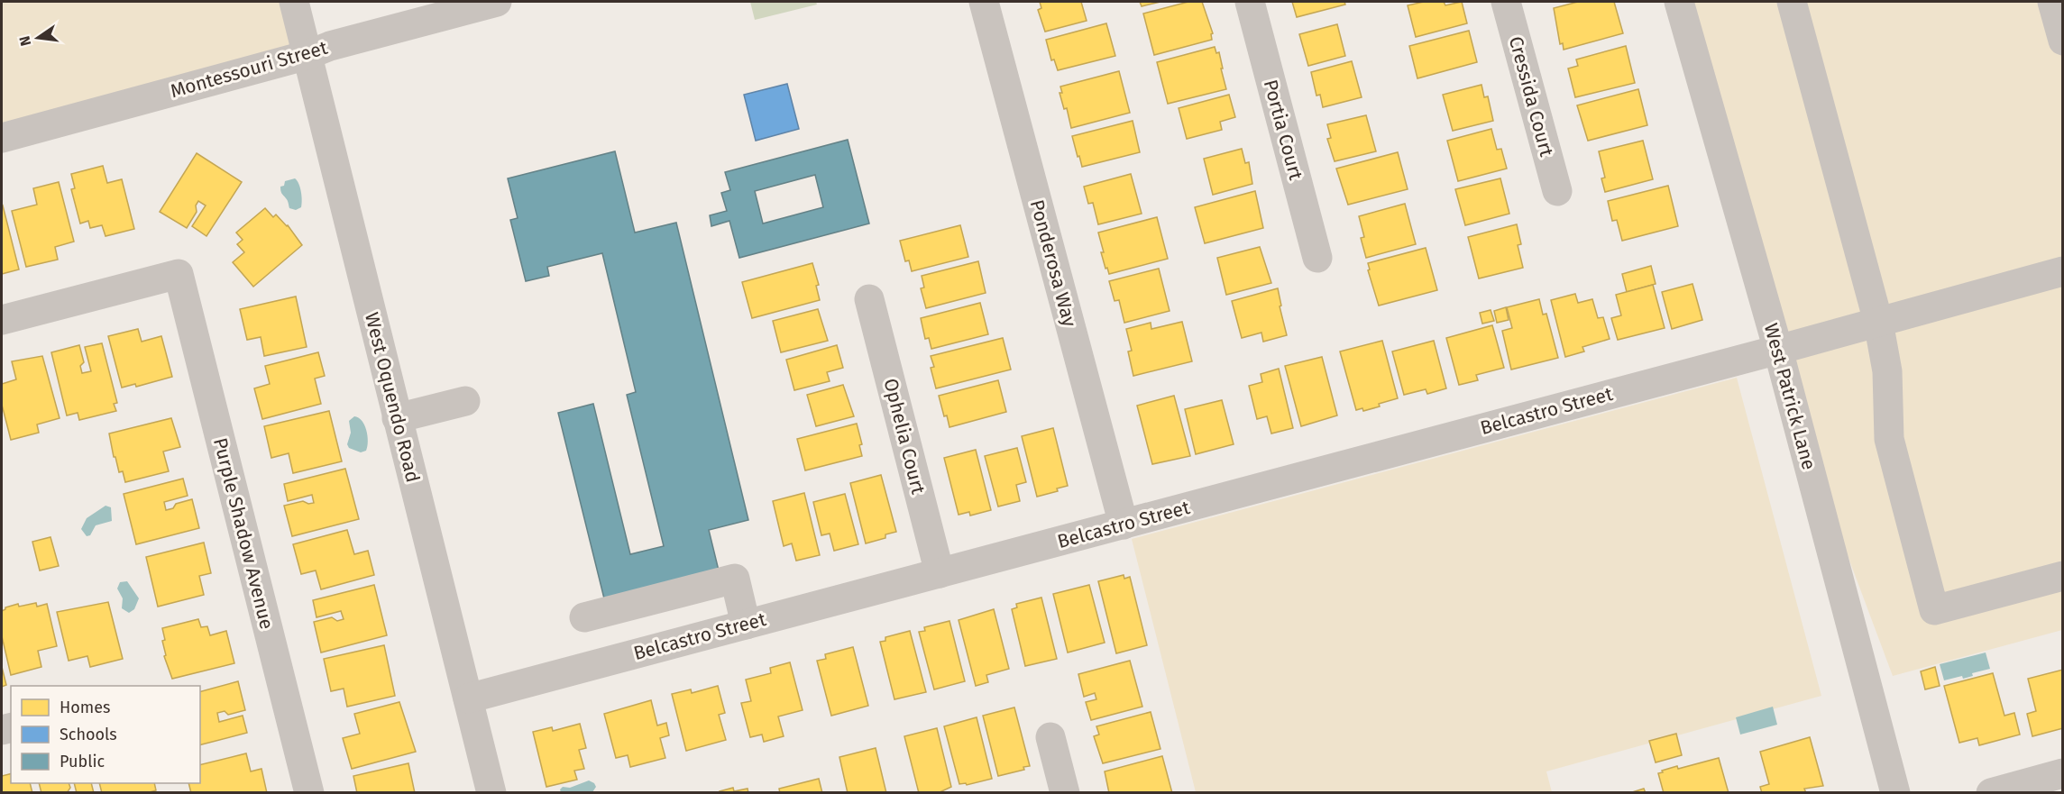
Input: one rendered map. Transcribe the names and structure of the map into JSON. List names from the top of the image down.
{
  "streets": {
    "street": [
      "Montessouri Street",
      "Cressida Court",
      "Portia Court",
      "Ponderosa Way",
      "West Patrick Lane",
      "West Oquendo Road",
      "Belcastro Street",
      "Ophelia Court",
      "Purple Shadow Avenue"
    ]
  },
  "crossings": [
    ["Montessouri Street", "West Oquendo Road"],
    ["Ponderosa Way", "Belcastro Street"],
    ["West Patrick Lane", "Belcastro Street"],
    ["West Oquendo Road", "Belcastro Street"],
    ["Belcastro Street", "Ophelia Court"]
  ],
  "legend": ["Homes", "Schools", "Public"],
  "north": "left"
}
